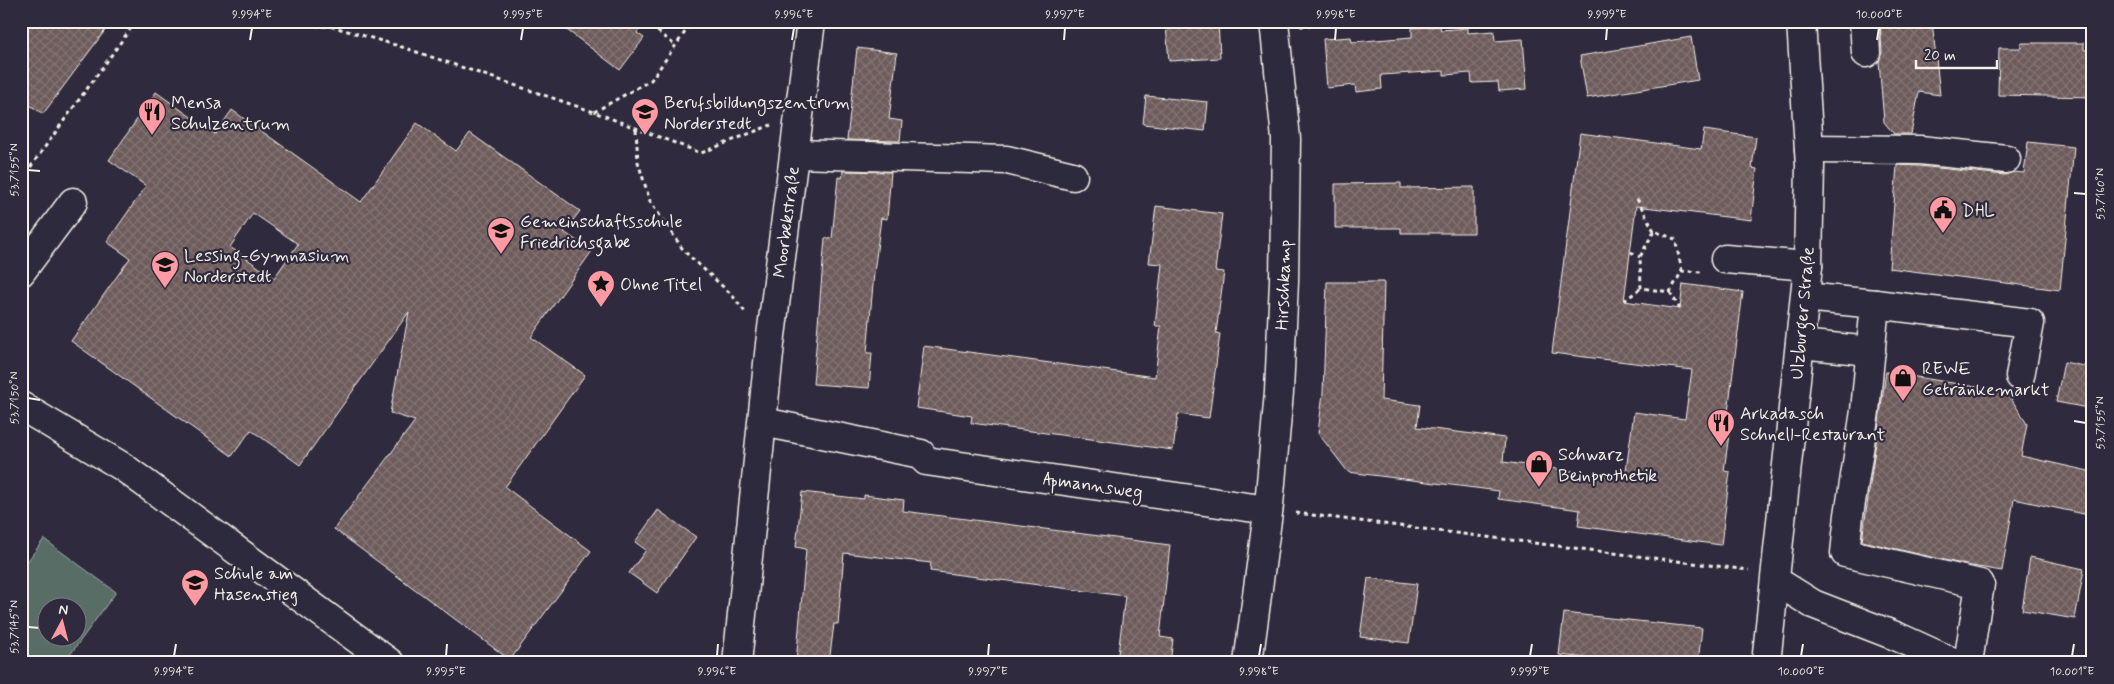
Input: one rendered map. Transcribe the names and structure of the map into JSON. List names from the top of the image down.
{
  "streets": {
    "street": [
      "Moorbekstraße",
      "Hirschkamp",
      "Ulzburger Straße",
      "Apmannsweg"
    ]
  },
  "crossings": [
    ["Moorbekstraße", "Apmannsweg"],
    ["Hirschkamp", "Apmannsweg"]
  ],
  "places": {
    "restaurant": ["Mensa Schulzentrum", "Arkadasch Schnell-Restaurant"],
    "school or university": [
      "Berufsbildungszentrum Norderstedt",
      "Gemeinschaftsschule Friedrichsgabe",
      "Lessing-Gymnasium Norderstedt",
      "Schule am Hasenstieg"
    ],
    "public building": ["DHL"],
    "place": ["Ohne Titel"],
    "shop": ["REWE Getränkemarkt", "Schwarz Beinprothetik"]
  },
  "scale_bar": "20 m",
  "north": "top",
  "coordinates": [
    "9.994°E",
    "9.995°E",
    "9.996°E",
    "9.997°E",
    "9.998°E",
    "9.999°E",
    "10.000°E",
    "53.7155°N",
    "53.7160°N",
    "53.7150°N",
    "53.7145°N",
    "10.001°E"
  ]
}
